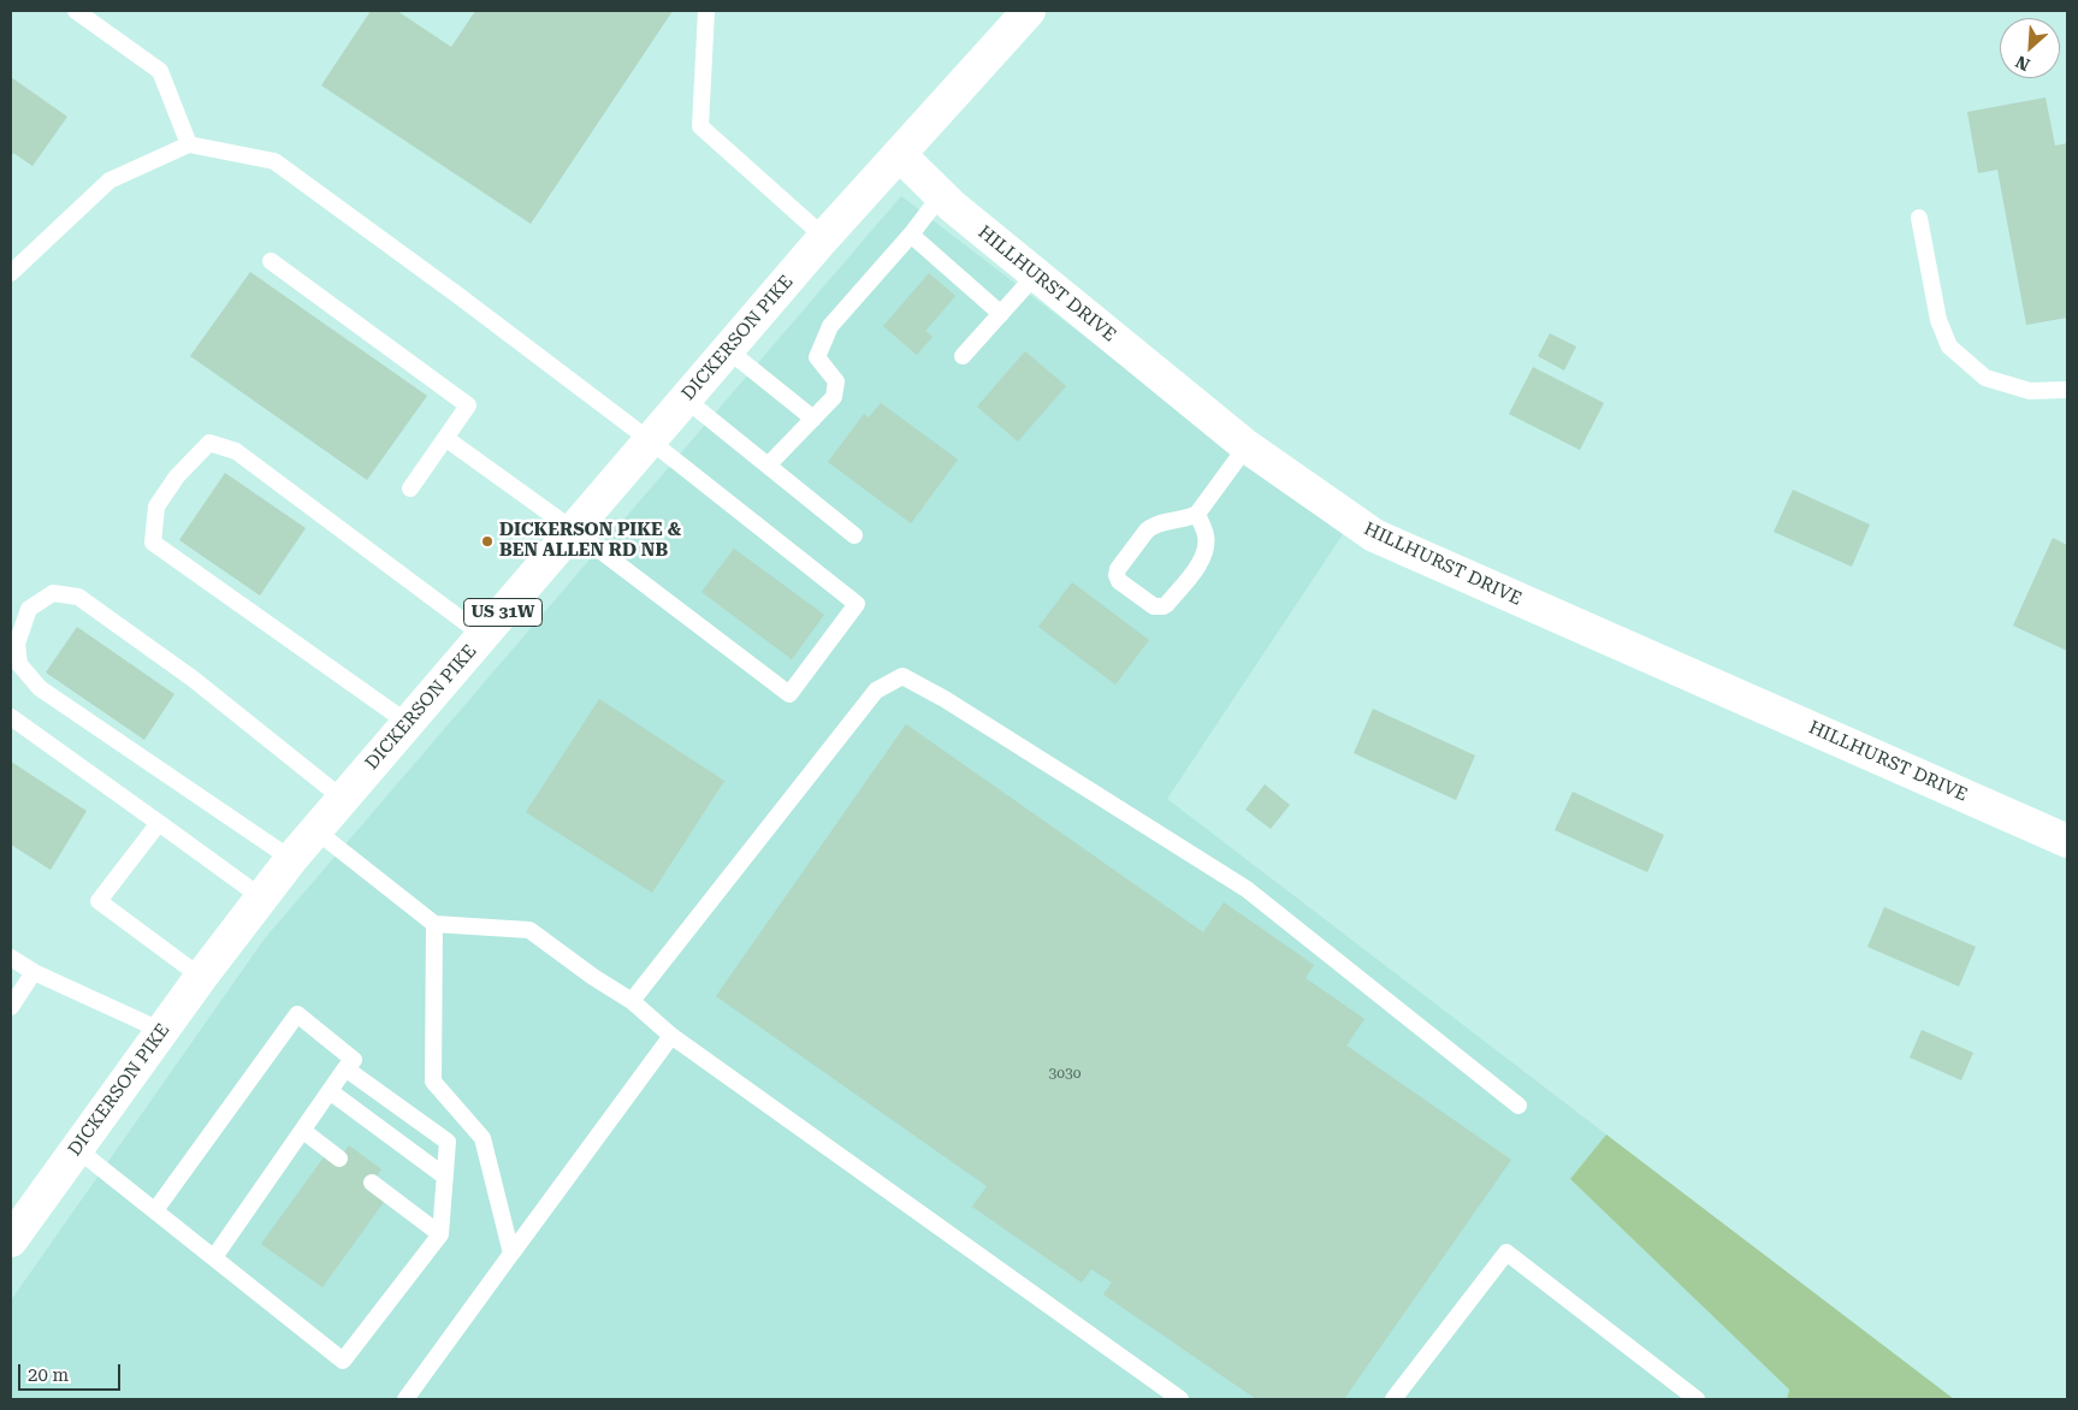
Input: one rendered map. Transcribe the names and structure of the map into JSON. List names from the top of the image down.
{
  "streets": {
    "main road": ["HILLHURST DRIVE", "DICKERSON PIKE", "US 31W"]
  },
  "crossings": [
    ["HILLHURST DRIVE", "DICKERSON PIKE"]
  ],
  "places": ["DICKERSON PIKE & BEN ALLEN RD NB"],
  "house_numbers": ["3030"],
  "scale_bar": "20 m",
  "north": "bottom left"
}
